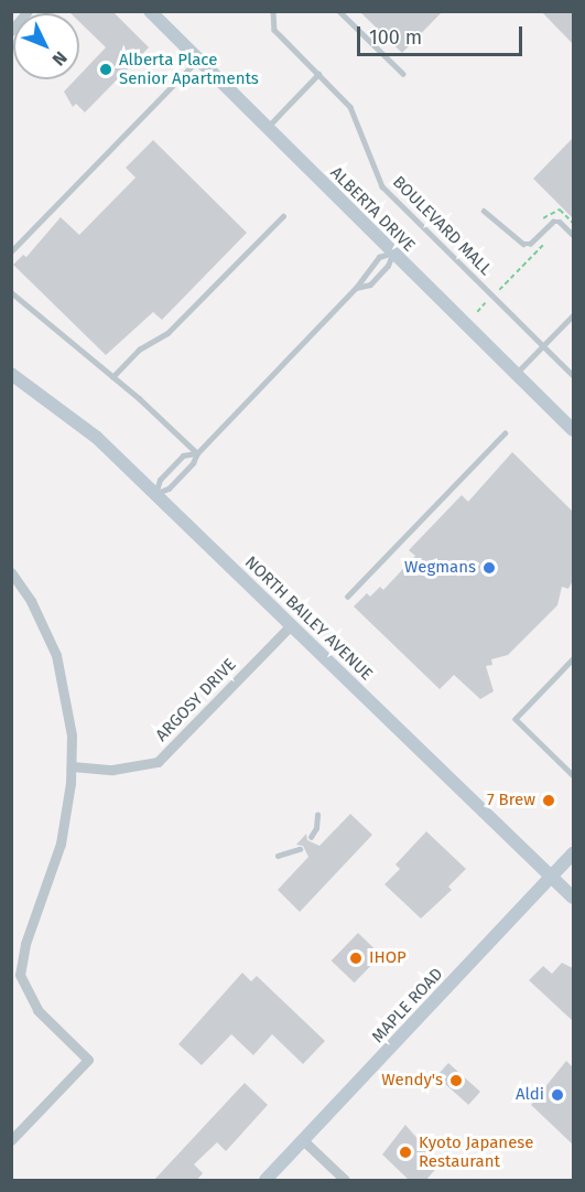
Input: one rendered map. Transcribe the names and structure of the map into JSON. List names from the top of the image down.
{
  "streets": {
    "street": [
      "ALBERTA DRIVE",
      "NORTH BAILEY AVENUE",
      "ARGOSY DRIVE",
      "MAPLE ROAD"
    ],
    "lane": ["BOULEVARD MALL"]
  },
  "crossings": [
    ["NORTH BAILEY AVENUE", "ARGOSY DRIVE"],
    ["NORTH BAILEY AVENUE", "MAPLE ROAD"]
  ],
  "places": [
    "Alberta Place Senior Apartments",
    "Wegmans",
    "7 Brew",
    "IHOP",
    "Wendy's",
    "Aldi",
    "Kyoto Japanese Restaurant"
  ],
  "scale_bar": "100 m",
  "north": "bottom right"
}
